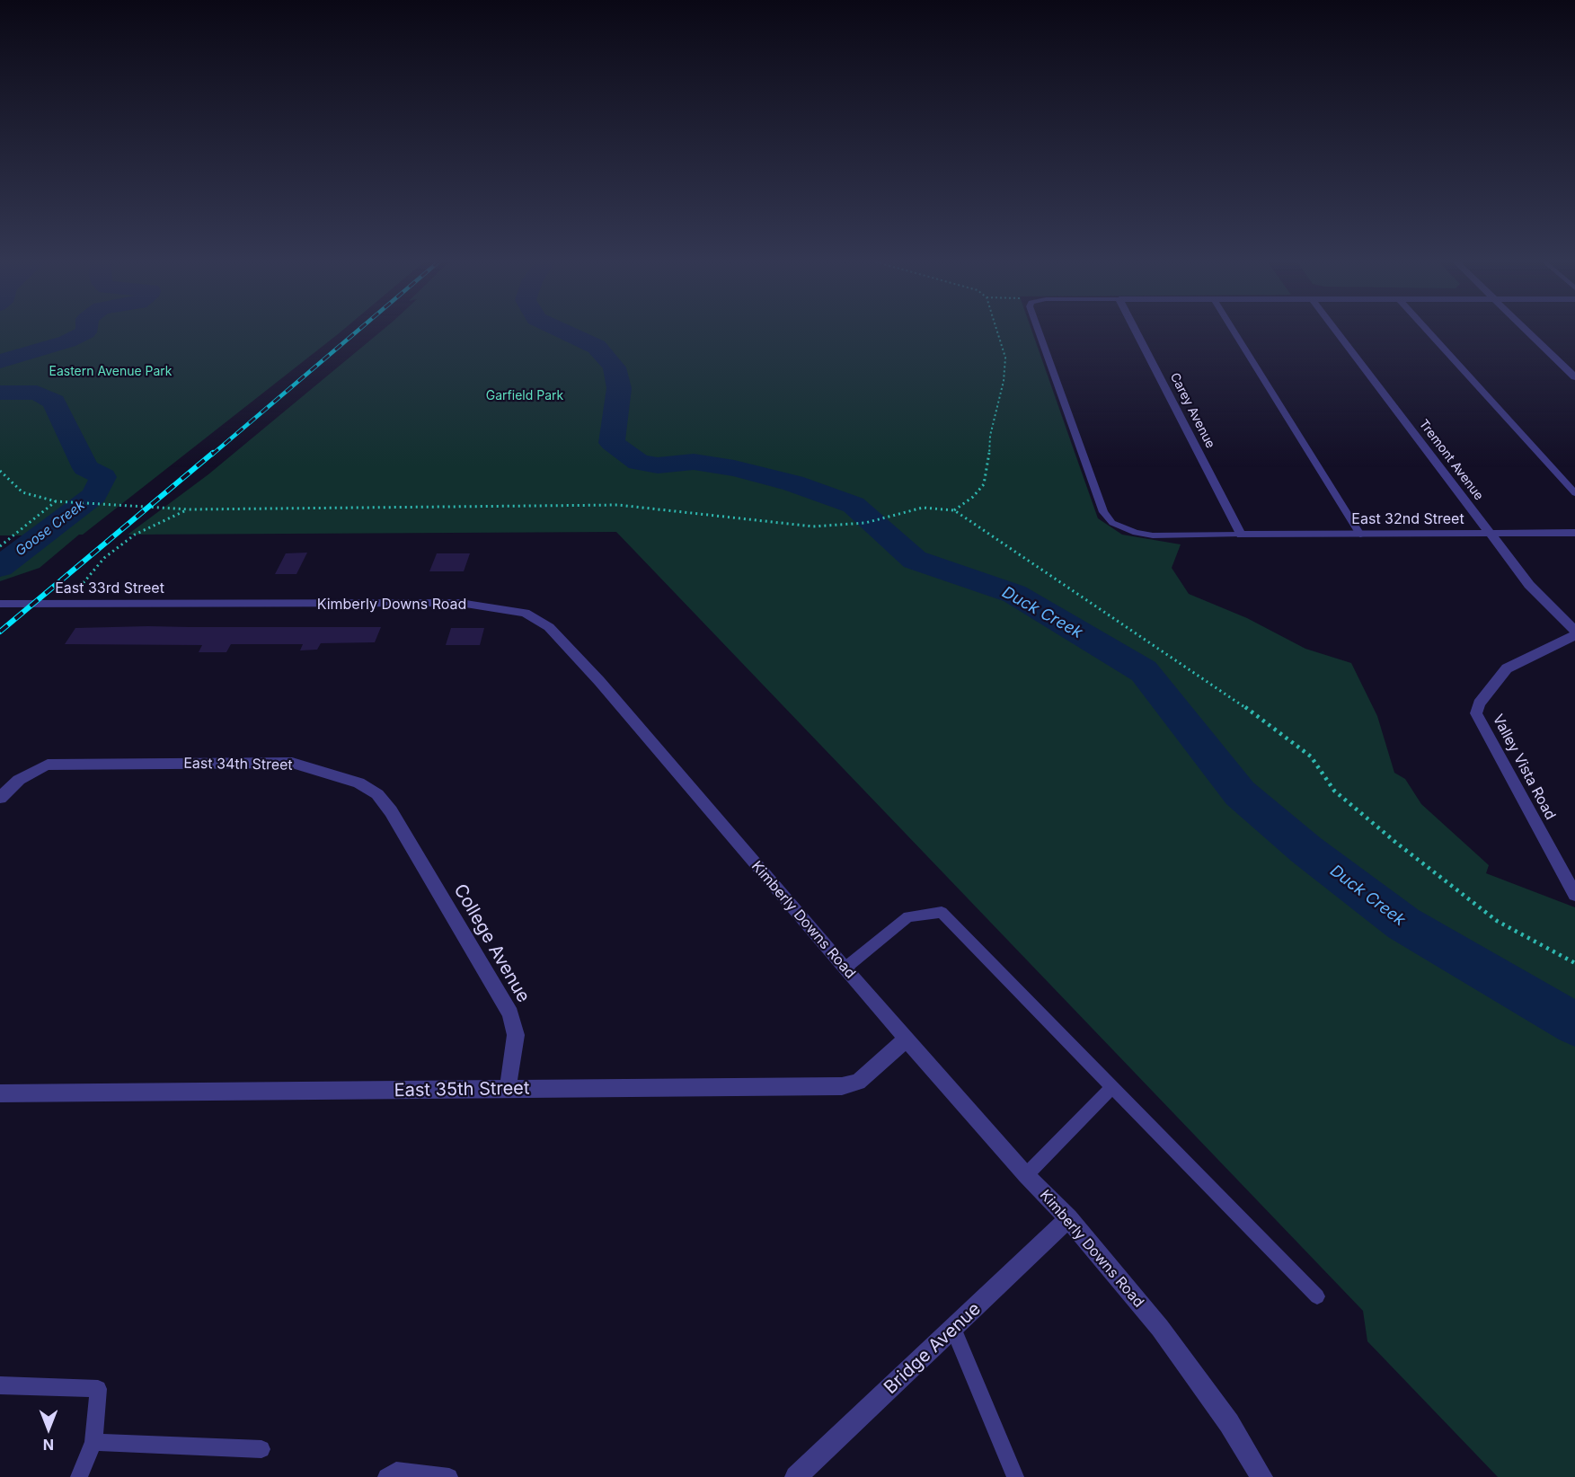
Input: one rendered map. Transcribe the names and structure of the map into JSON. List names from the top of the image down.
{
  "streets": {
    "street": [
      "Carey Avenue",
      "Tremont Avenue",
      "East 32nd Street",
      "East 33rd Street",
      "Kimberly Downs Road",
      "East 34th Street",
      "Valley Vista Road",
      "College Avenue",
      "East 35th Street",
      "Bridge Avenue"
    ]
  },
  "crossings": [
    ["Carey Avenue", "East 32nd Street"],
    ["Tremont Avenue", "East 32nd Street"],
    ["East 33rd Street", "Kimberly Downs Road"],
    ["Kimberly Downs Road", "East 35th Street"],
    ["Kimberly Downs Road", "Bridge Avenue"],
    ["East 34th Street", "College Avenue"],
    ["College Avenue", "East 35th Street"]
  ],
  "water": ["Goose Creek", "Duck Creek"],
  "parks": ["Eastern Avenue Park", "Garfield Park"],
  "north": "bottom"
}
